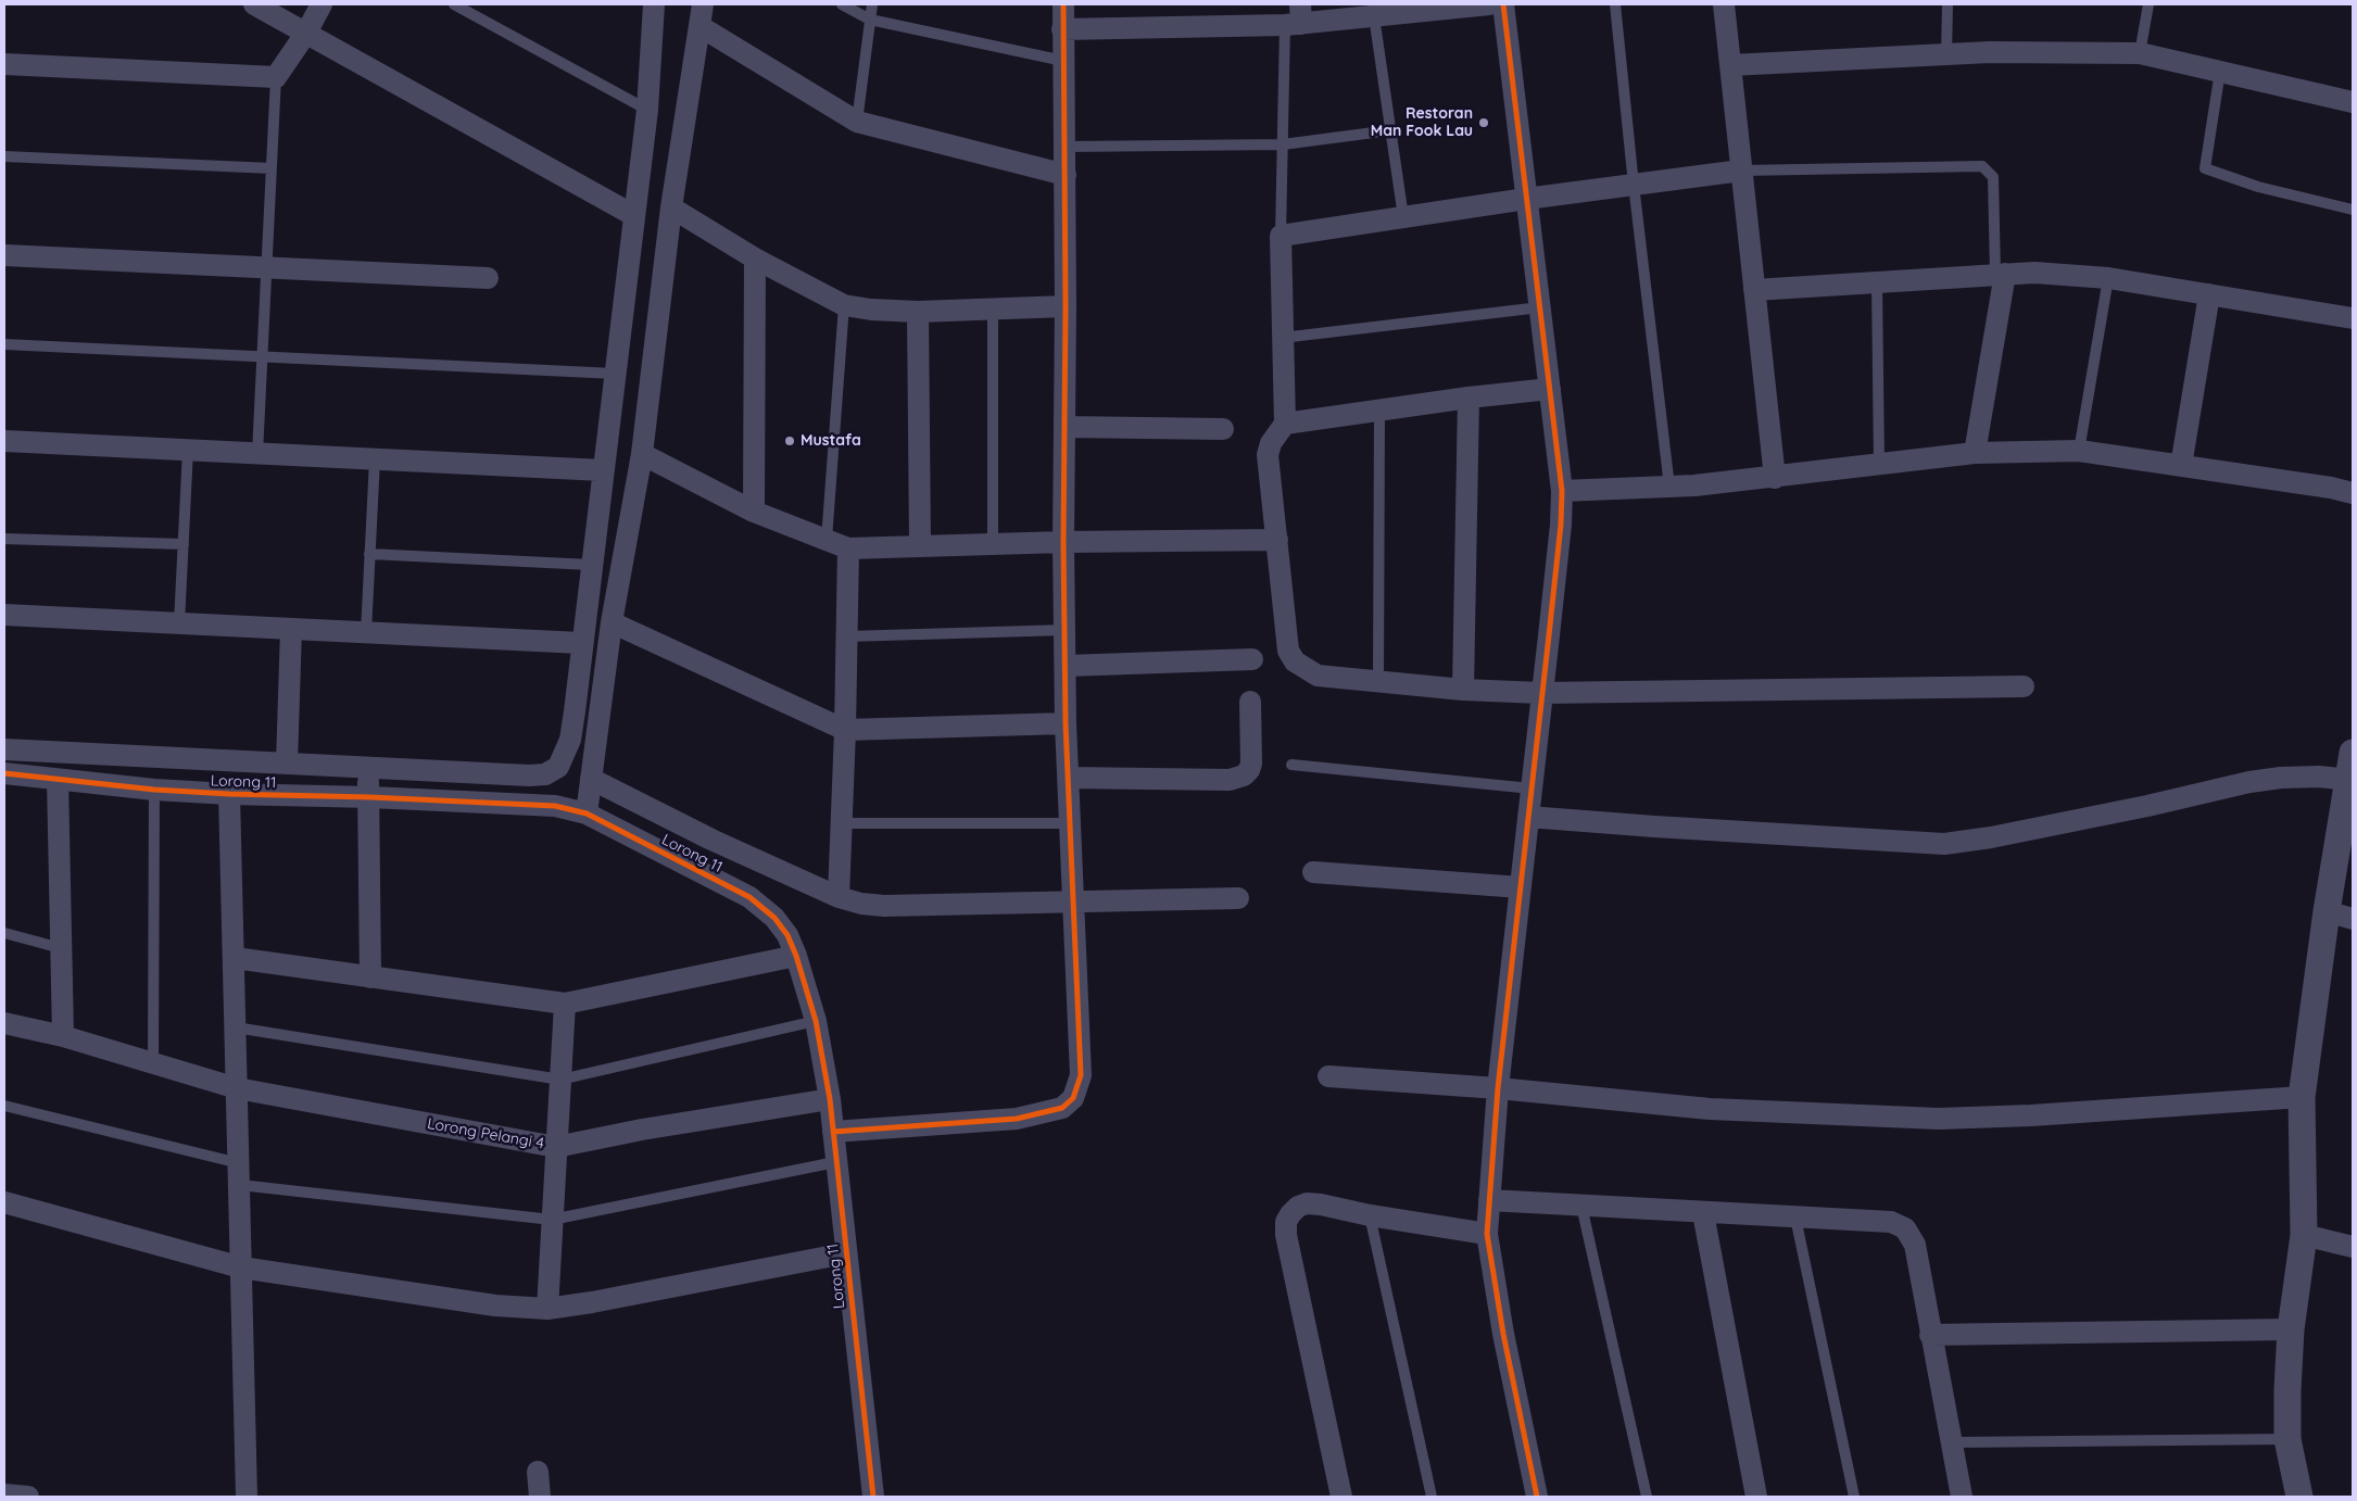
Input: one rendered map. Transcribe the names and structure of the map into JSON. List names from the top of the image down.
{
  "streets": {
    "street": ["Lorong 11", "Lorong Pelangi 4"]
  },
  "crossings": [
    ["Lorong 11", "Lorong Pelangi 4"]
  ],
  "places": ["Restoran Man Fook Lau", "Mustafa"]
}
